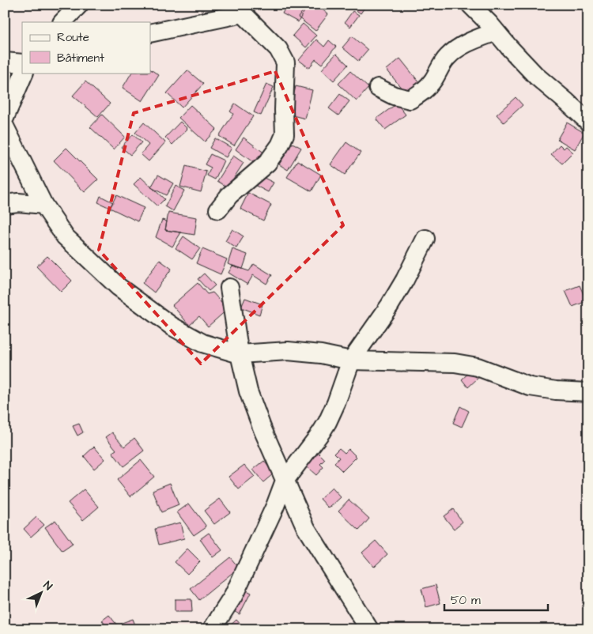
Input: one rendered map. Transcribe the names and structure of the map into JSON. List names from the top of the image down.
{
  "legend": ["Route", "Bâtiment"],
  "scale_bar": "50 m",
  "north": "top right"
}
